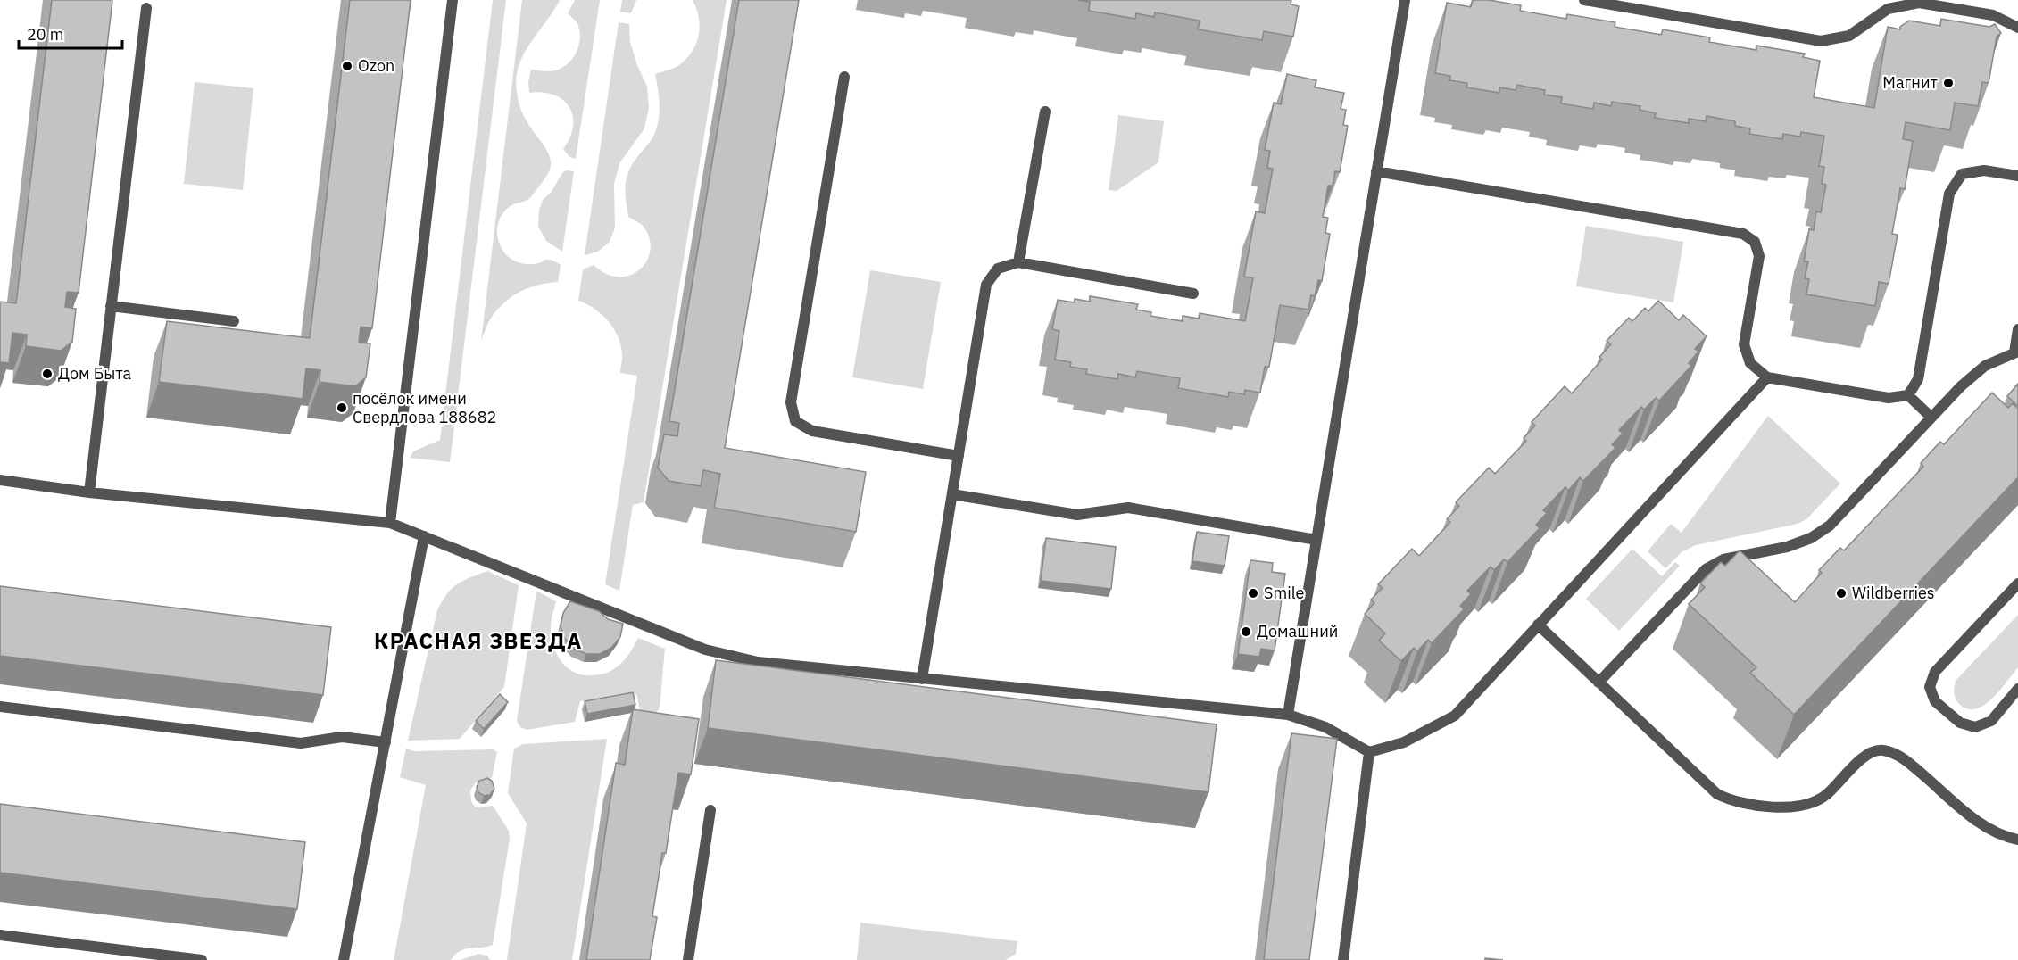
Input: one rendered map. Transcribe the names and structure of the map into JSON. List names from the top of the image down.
{
  "districts": ["КРАСНАЯ ЗВЕЗДА"],
  "places": [
    "Ozon",
    "Магнит",
    "Дом Быта",
    "посёлок имени Свердлова 188682",
    "Smile",
    "Wildberries",
    "Домашний"
  ],
  "scale_bar": "20 m"
}
